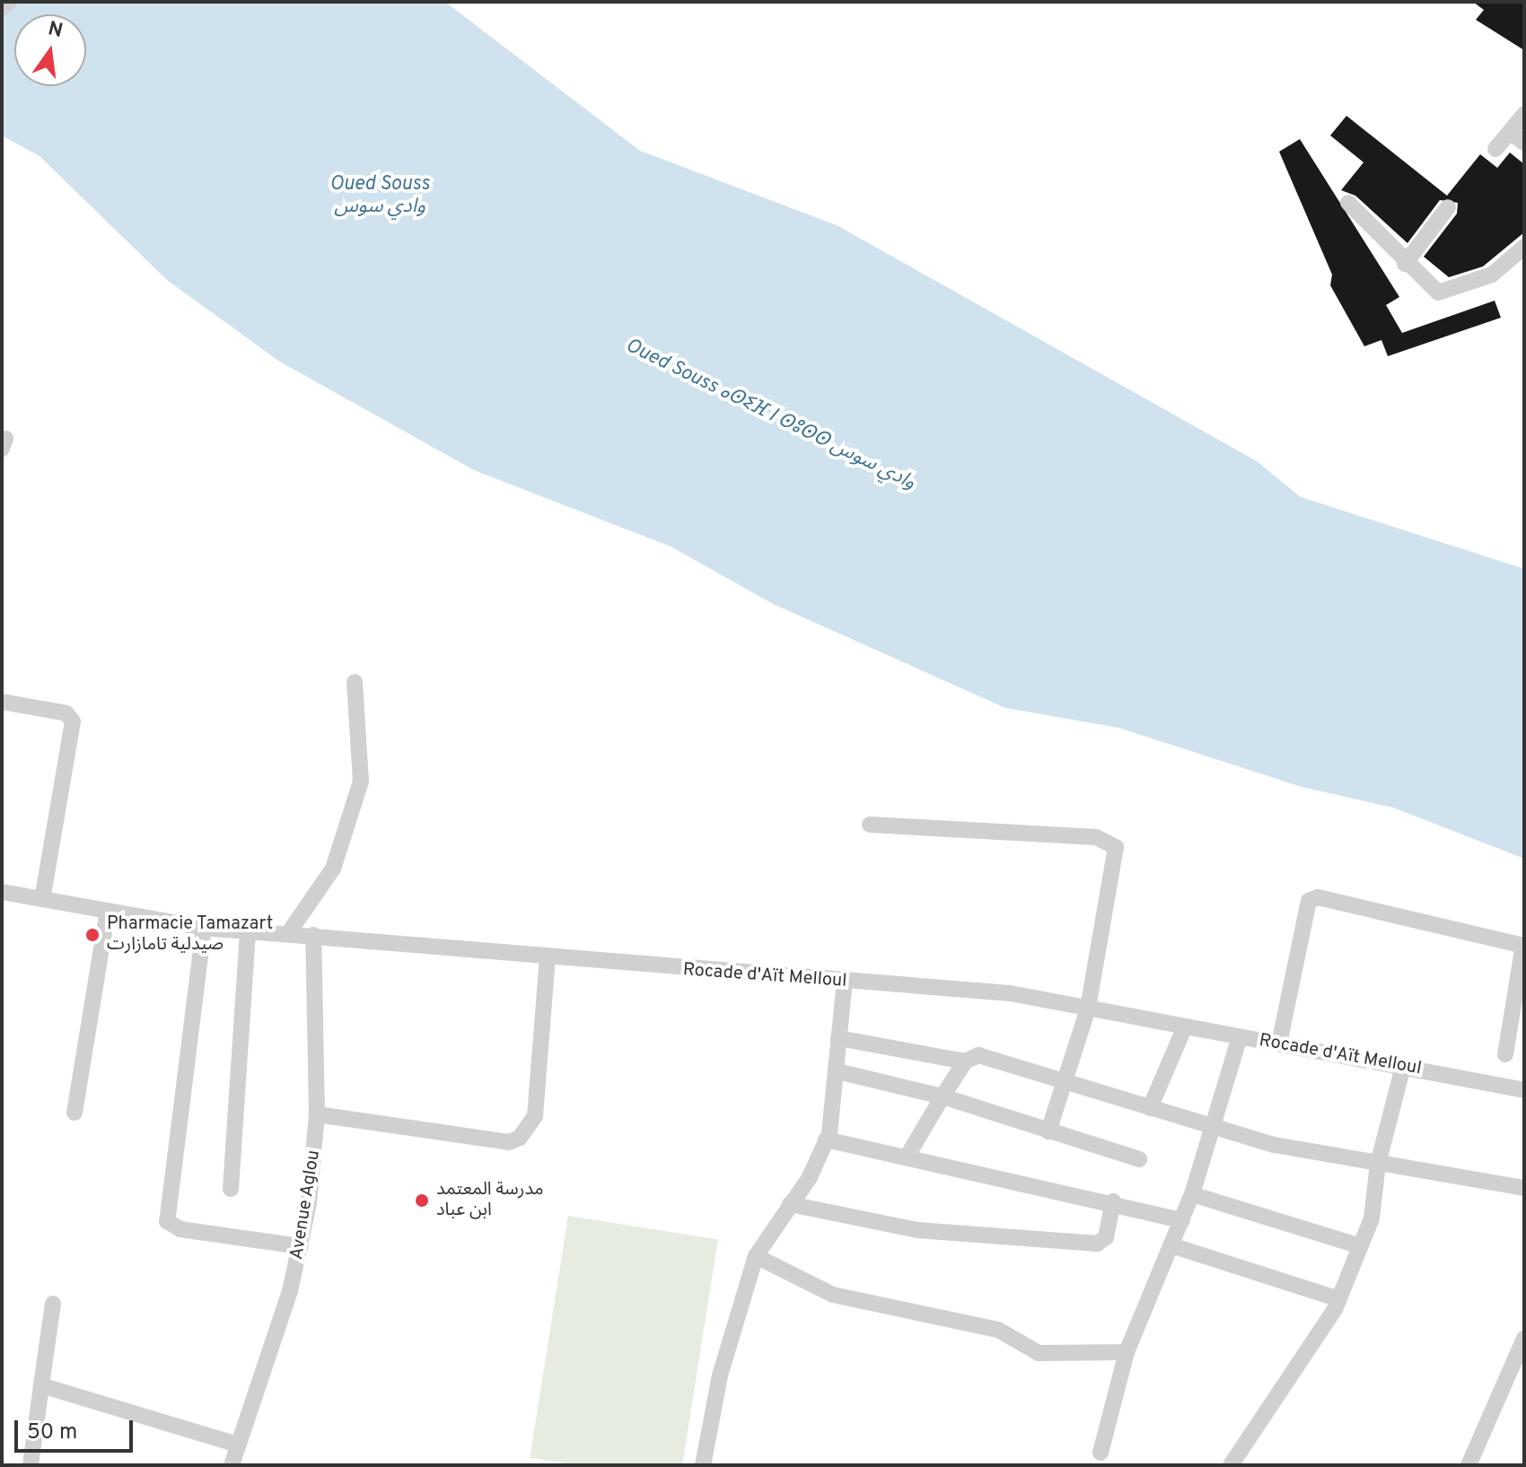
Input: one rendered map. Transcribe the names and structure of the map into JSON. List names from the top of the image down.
{
  "streets": {
    "street": ["Rocade d'Aït Melloul", "Avenue Aglou"]
  },
  "crossings": [
    ["Rocade d'Aït Melloul", "Avenue Aglou"]
  ],
  "water": ["Oued Souss وادي سوس", "Oued Souss ⴰⵙⵉⴼ ⵏ ⵙⵓⵙⵙ وادي سوس"],
  "places": ["Pharmacie Tamazart صيدلية تامازارت", "مدرسة المعتمد ابن عباد"],
  "scale_bar": "50 m",
  "north": "top"
}
